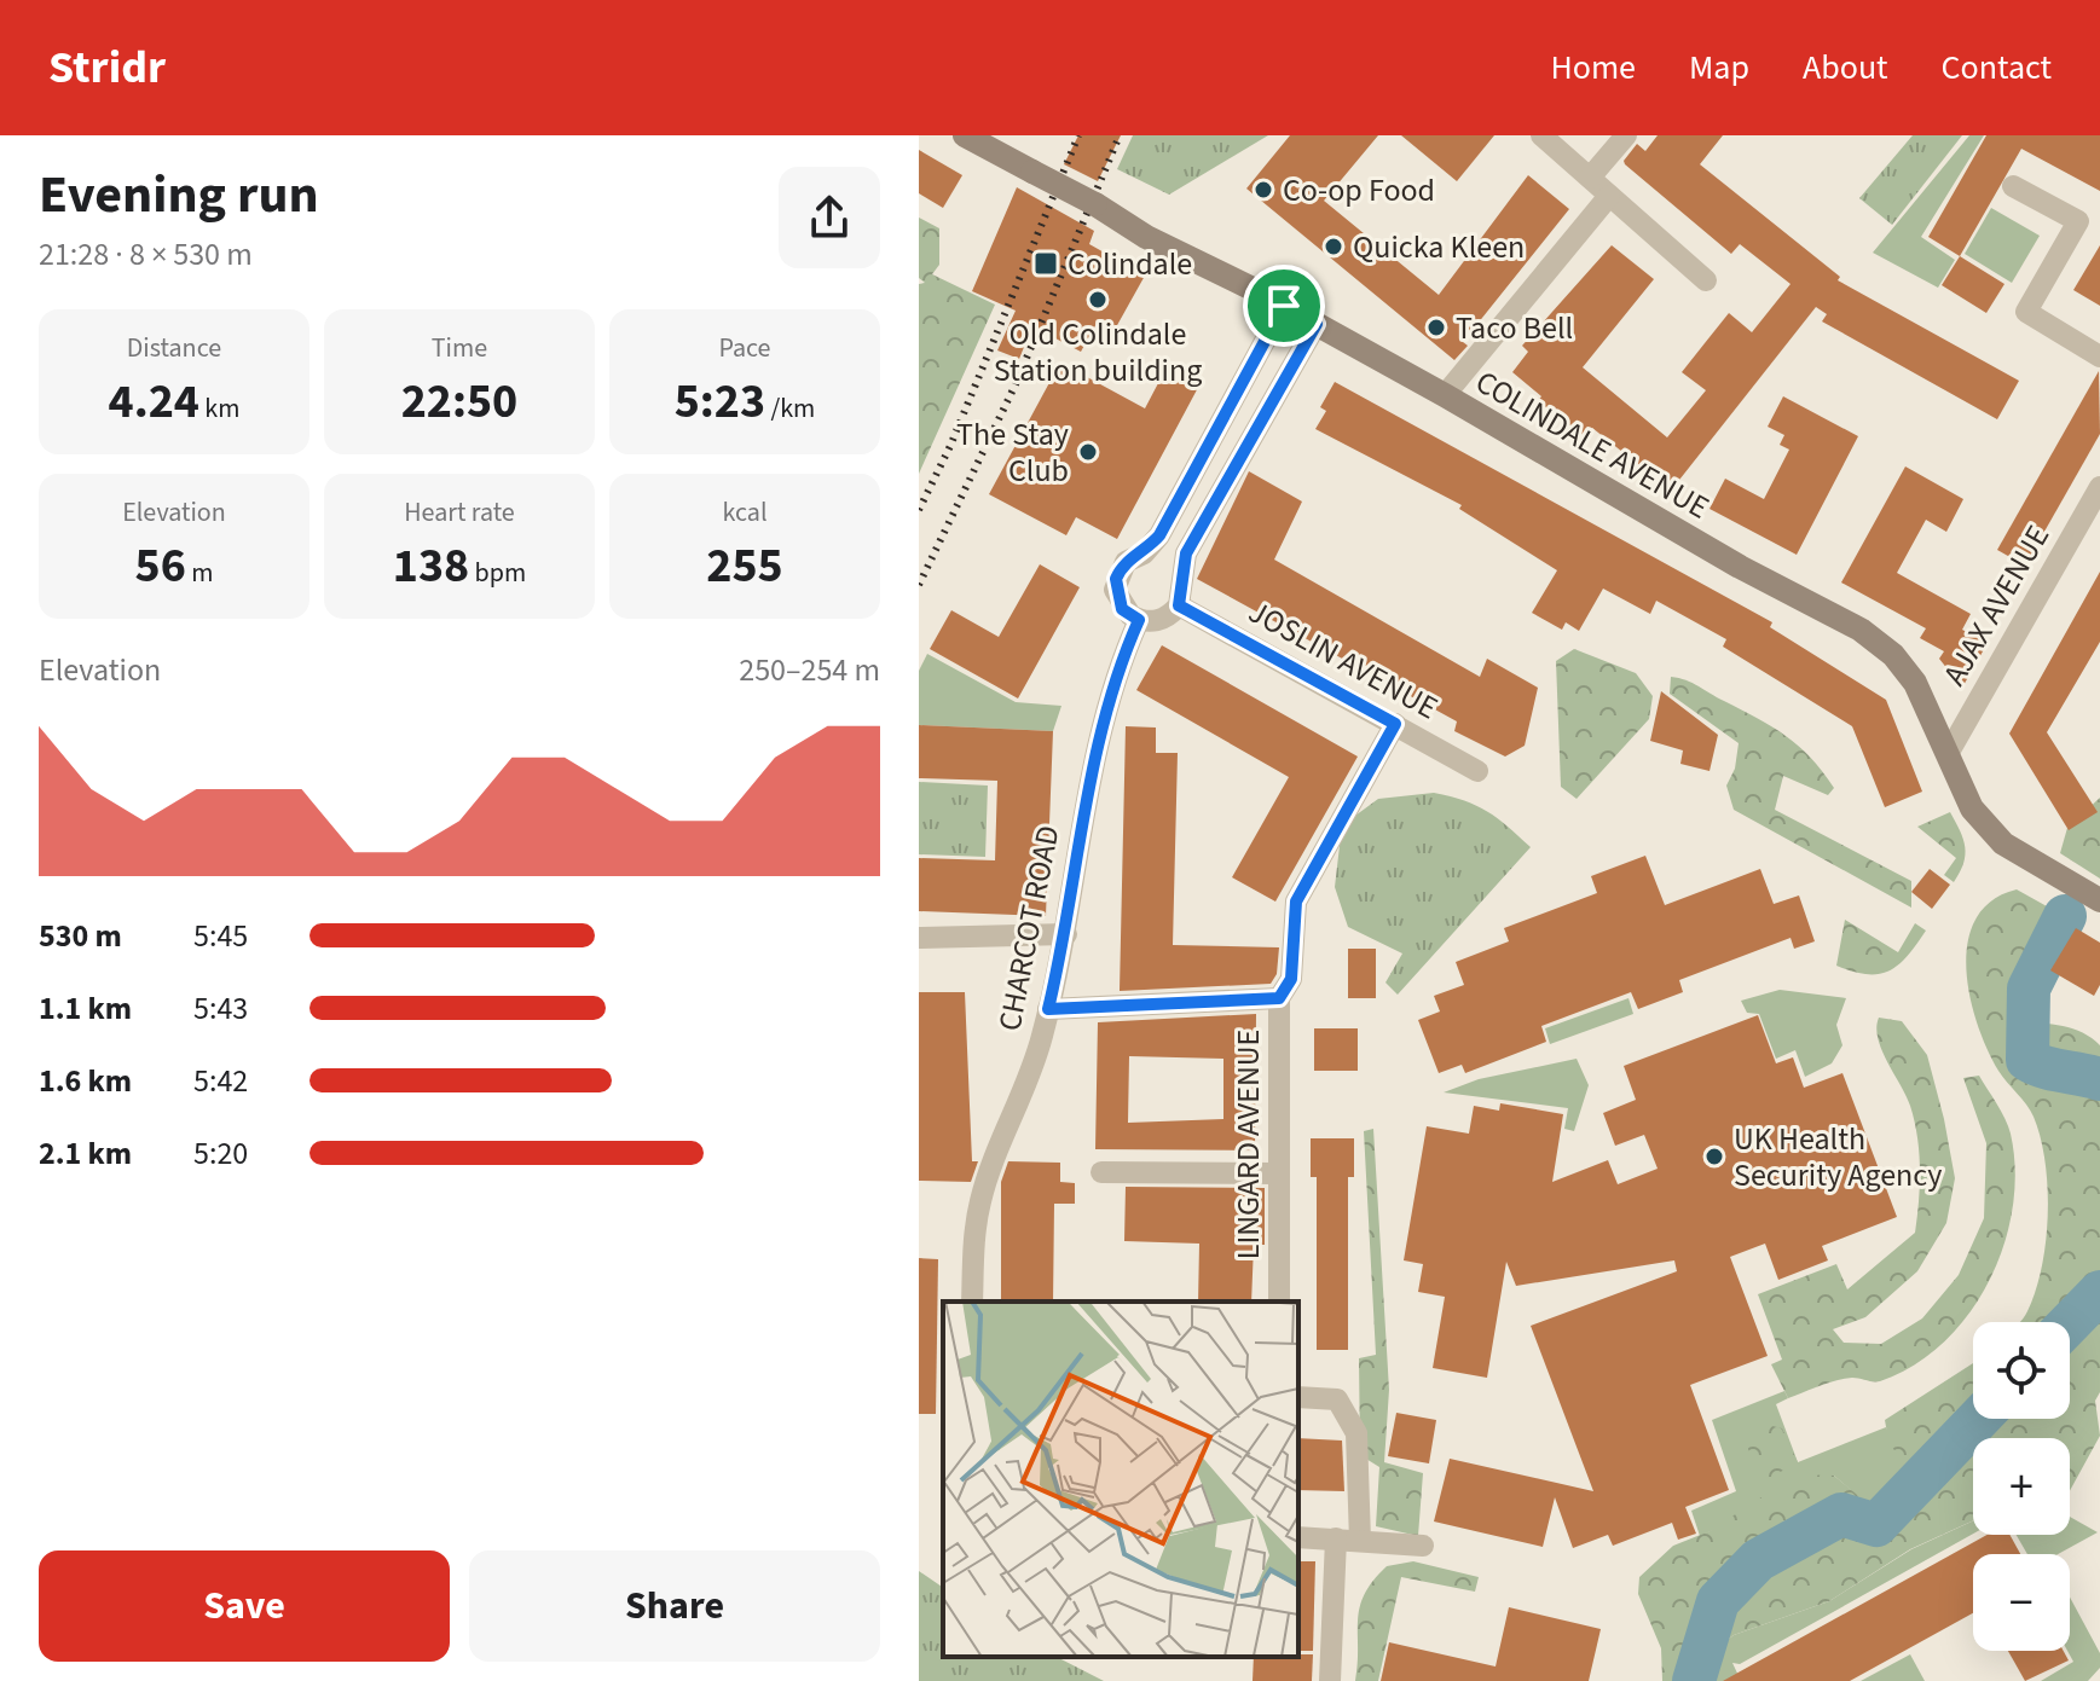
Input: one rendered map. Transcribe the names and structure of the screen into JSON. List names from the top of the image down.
{
  "streets": {
    "street": [
      "COLINDALE AVENUE",
      "AJAX AVENUE",
      "JOSLIN AVENUE",
      "CHARCOT ROAD",
      "LINGARD AVENUE"
    ]
  },
  "crossings": [
    ["COLINDALE AVENUE", "AJAX AVENUE"],
    ["JOSLIN AVENUE", "CHARCOT ROAD"],
    ["JOSLIN AVENUE", "LINGARD AVENUE"]
  ],
  "places": {
    "other": [
      "Co-op Food",
      "Quicka Kleen",
      "Old Colindale Station building",
      "Taco Bell",
      "The Stay Club",
      "UK Health Security Agency"
    ],
    "transit": ["Colindale"]
  },
  "page": {
    "header": "Stridr",
    "nav": [
      "Home",
      "Map",
      "About",
      "Contact"
    ],
    "heading": ["Evening run", "21:28 · 8 × 530 m"],
    "stats": [
      ["Distance", "4.24 km"],
      ["Time", "22:50"],
      ["Pace", "5:23 /km"],
      ["Elevation", "56 m"],
      ["Heart rate", "138 bpm"],
      ["kcal", "255"]
    ],
    "chart": ["Elevation", "250–254 m"],
    "list": [
      {
        "name": "530 m",
        "note": "5:45"
      },
      {
        "name": "1.1 km",
        "note": "5:43"
      },
      {
        "name": "1.6 km",
        "note": "5:42"
      },
      {
        "name": "2.1 km",
        "note": "5:20"
      }
    ],
    "map_buttons": ["+", "−"],
    "buttons": ["Save", "Share"]
  }
}
